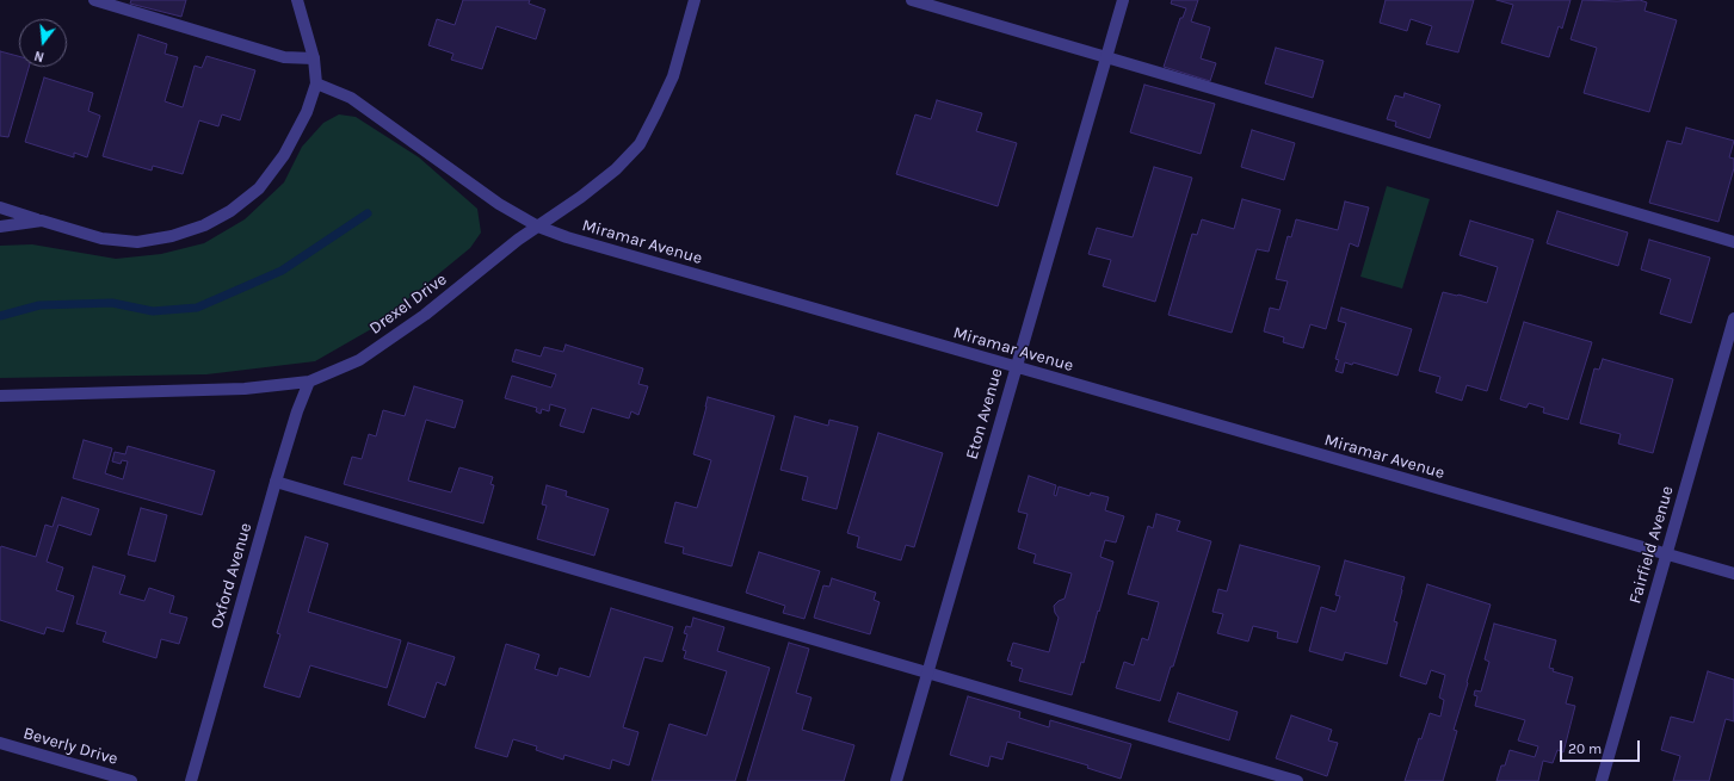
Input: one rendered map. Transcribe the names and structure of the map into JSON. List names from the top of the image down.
{
  "streets": {
    "street": [
      "Miramar Avenue",
      "Drexel Drive",
      "Eton Avenue",
      "Fairfield Avenue",
      "Oxford Avenue",
      "Beverly Drive"
    ]
  },
  "crossings": [
    ["Miramar Avenue", "Drexel Drive"],
    ["Miramar Avenue", "Eton Avenue"],
    ["Miramar Avenue", "Fairfield Avenue"],
    ["Drexel Drive", "Oxford Avenue"]
  ],
  "scale_bar": "20 m",
  "north": "bottom"
}
